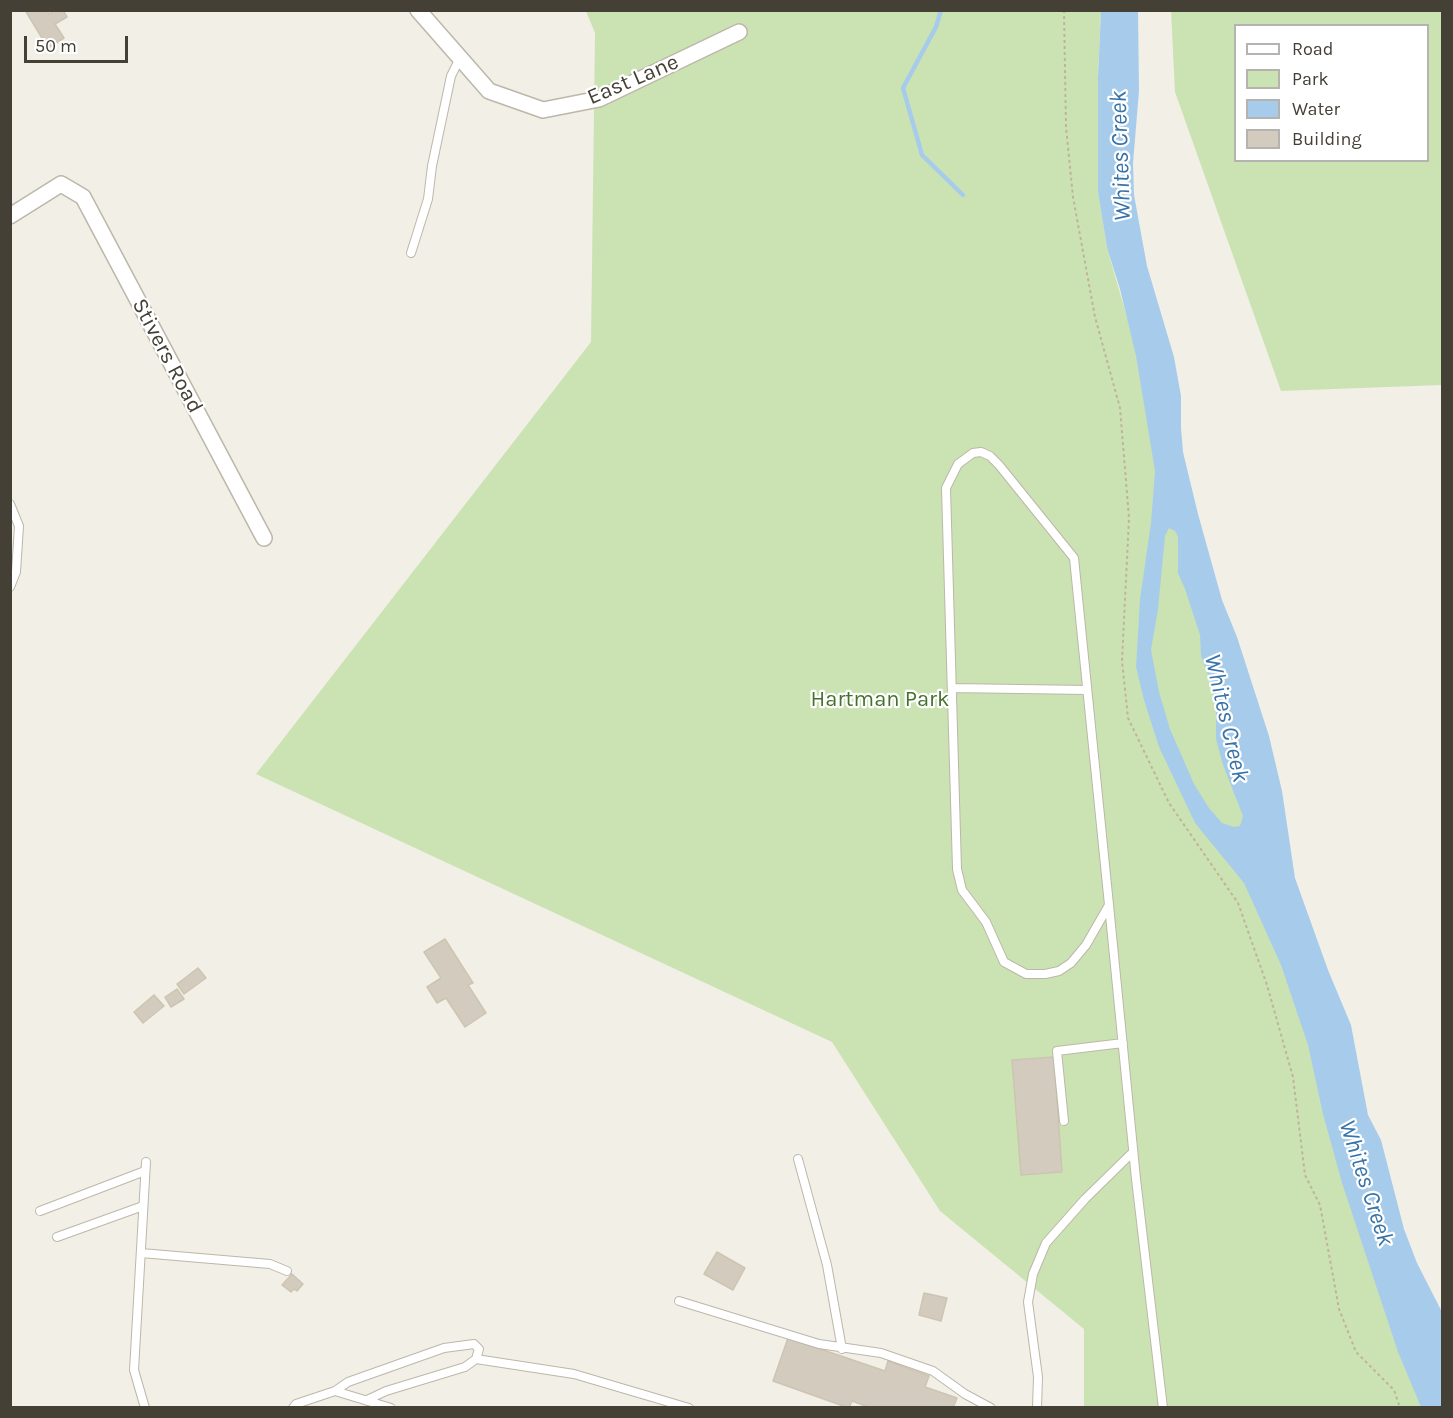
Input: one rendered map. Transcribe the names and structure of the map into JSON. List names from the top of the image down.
{
  "streets": {
    "street": ["East Lane", "Stivers Road"]
  },
  "water": ["Whites Creek"],
  "parks": ["Hartman Park"],
  "legend": [
    "Road",
    "Park",
    "Water",
    "Building"
  ],
  "scale_bar": "50 m"
}
